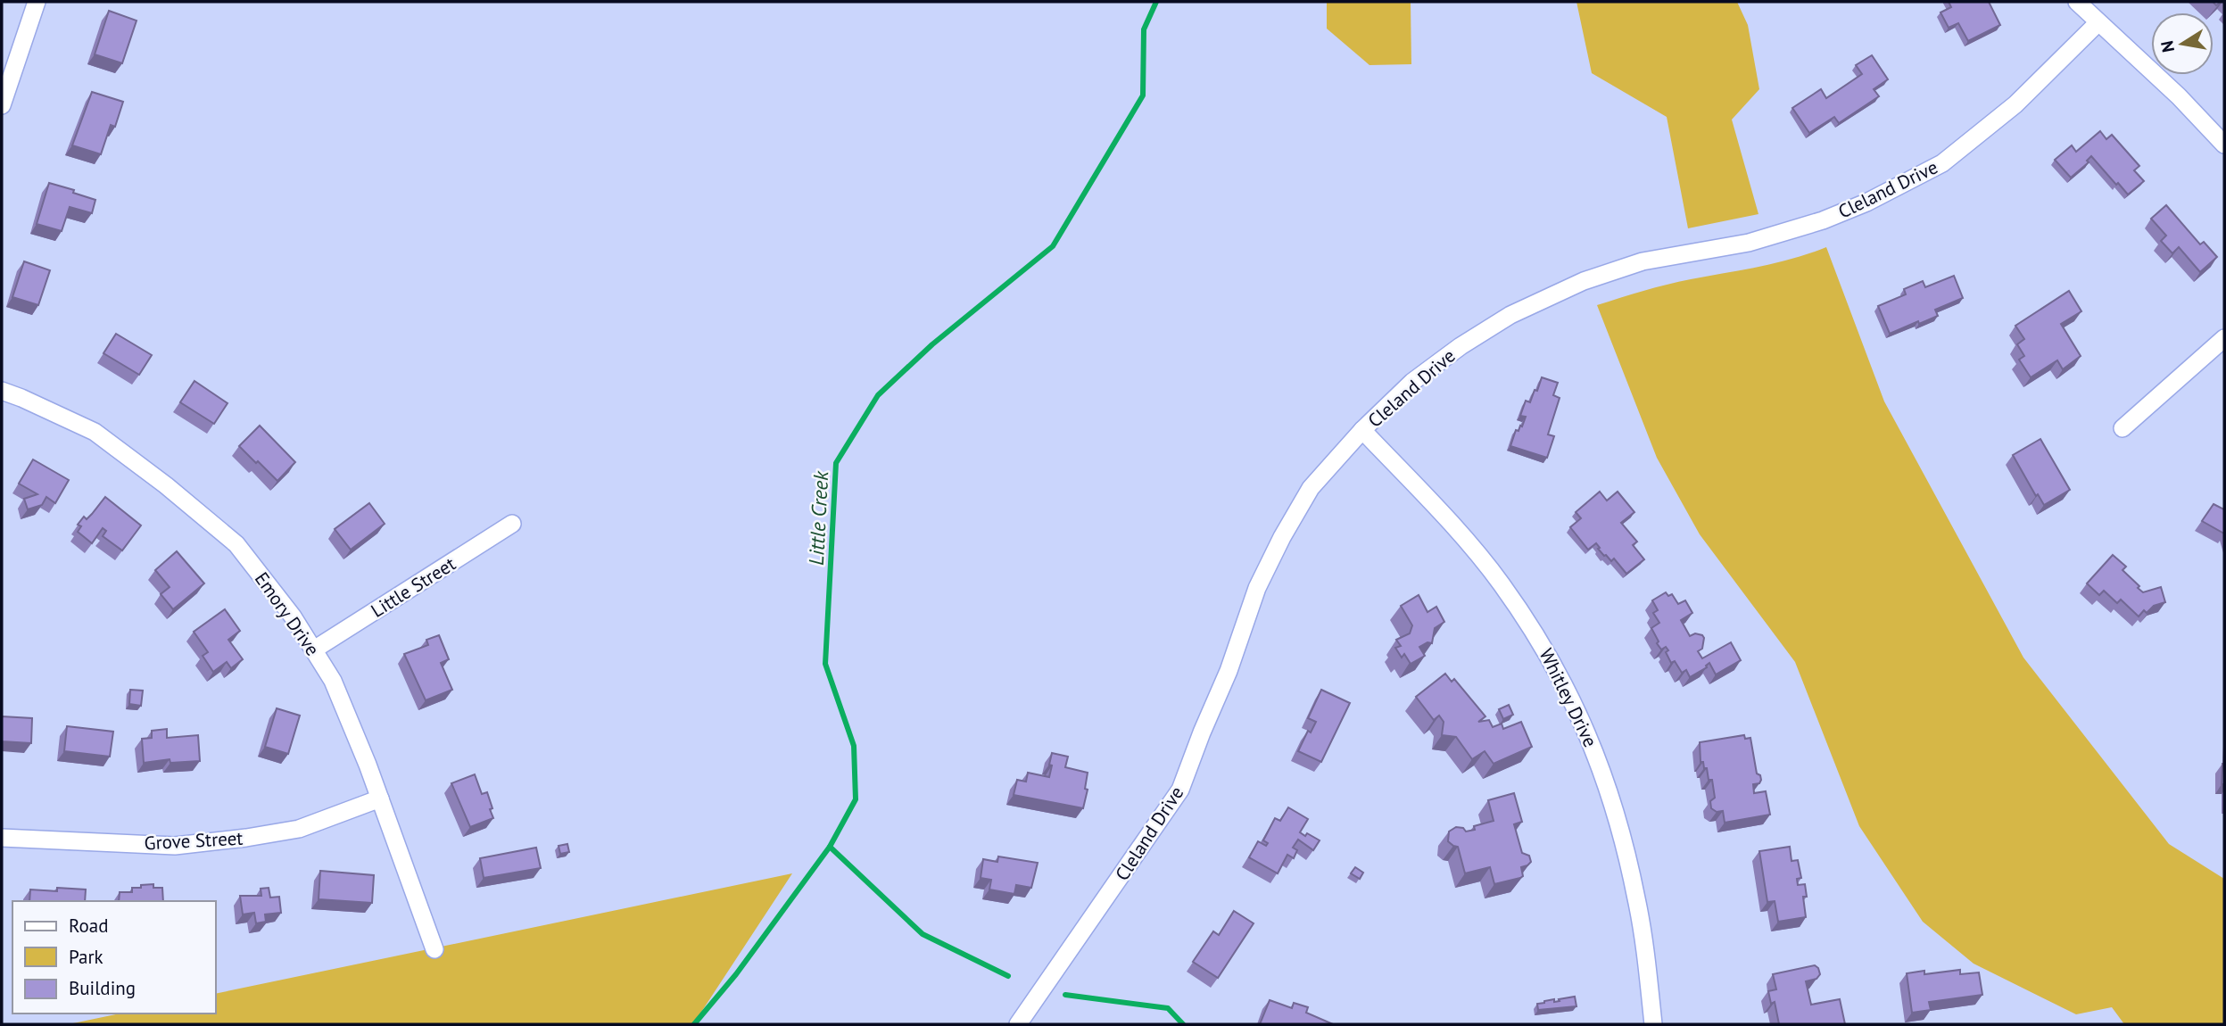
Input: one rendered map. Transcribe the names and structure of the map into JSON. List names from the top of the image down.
{
  "streets": {
    "street": [
      "Cleland Drive",
      "Little Street",
      "Emory Drive",
      "Whitley Drive",
      "Grove Street"
    ]
  },
  "crossings": [
    ["Cleland Drive", "Whitley Drive"],
    ["Little Street", "Emory Drive"],
    ["Emory Drive", "Grove Street"]
  ],
  "water": ["Little Creek"],
  "legend": ["Road", "Park", "Building"],
  "north": "left"
}
